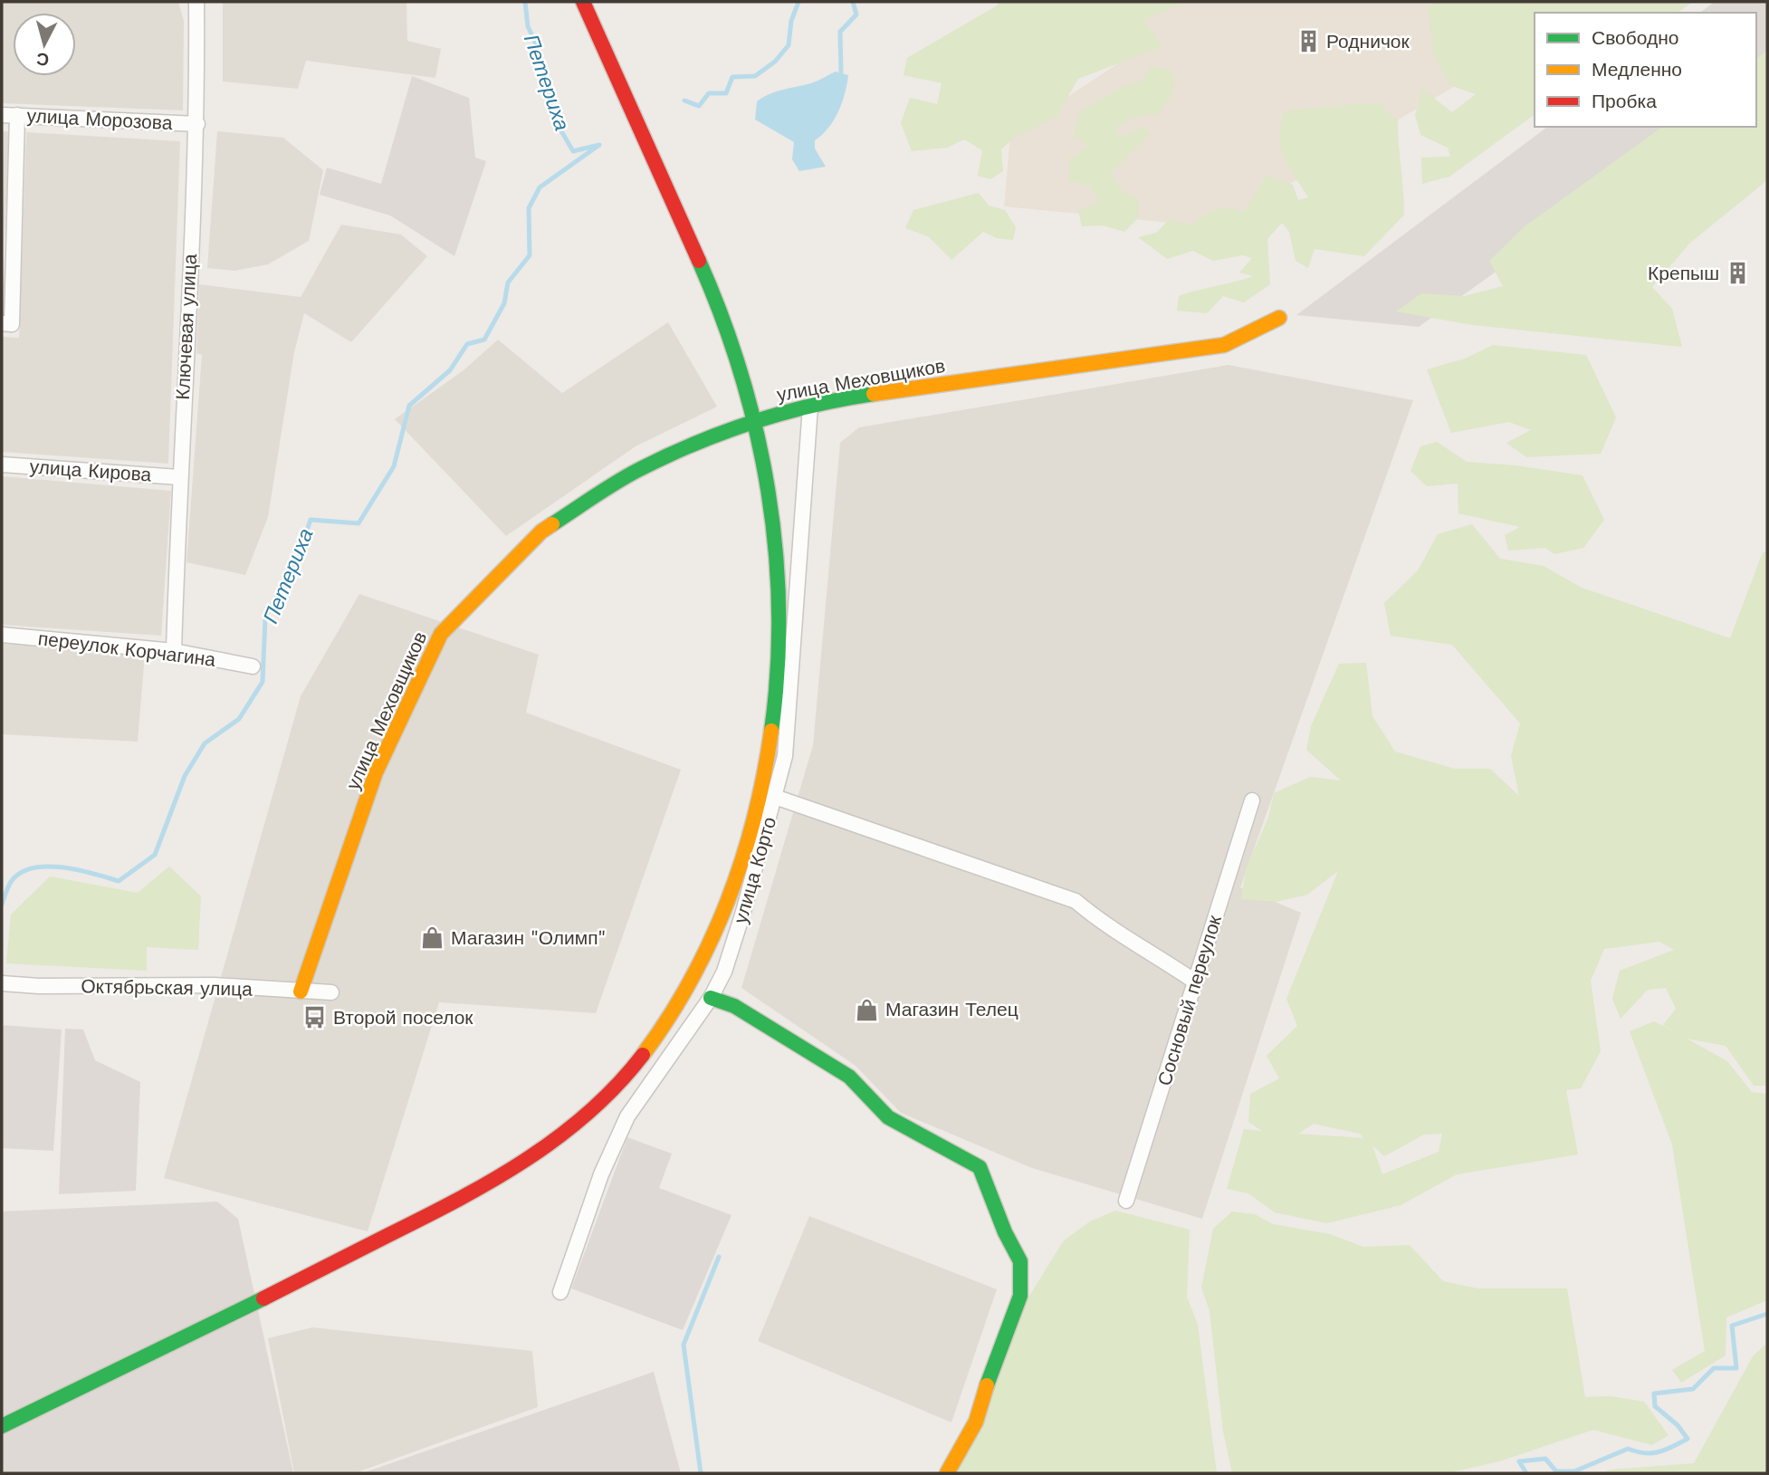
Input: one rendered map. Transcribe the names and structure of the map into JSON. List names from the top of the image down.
{
  "streets": {
    "street": [
      "улица Морозова",
      "Ключевая улица",
      "улица Меховщиков",
      "улица Кирова",
      "переулок Корчагина",
      "улица Корто",
      "Октябрьская улица",
      "Сосновый переулок"
    ]
  },
  "crossings": [
    ["улица Морозова", "Ключевая улица"],
    ["Ключевая улица", "улица Кирова"],
    ["Ключевая улица", "переулок Корчагина"],
    ["улица Меховщиков", "улица Корто"],
    ["улица Меховщиков", "Октябрьская улица"]
  ],
  "water": ["Петериха"],
  "places": {
    "building": ["Родничок", "Крепыш"],
    "shop": ["Магазин \"Олимп\"", "Магазин Телец"],
    "bus stop": ["Второй поселок"]
  },
  "legend": ["Свободно", "Медленно", "Пробка"],
  "north": "bottom"
}
